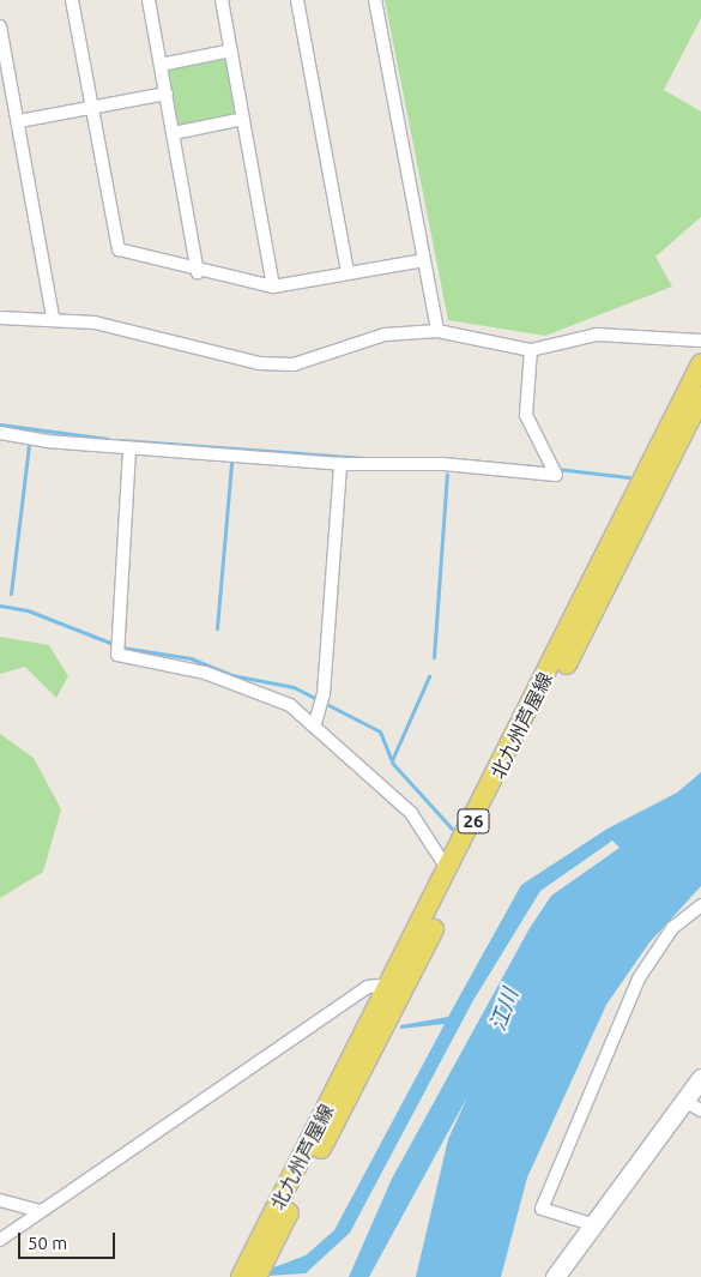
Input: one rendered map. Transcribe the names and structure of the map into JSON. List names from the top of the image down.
{
  "streets": {
    "main road": ["北九州芦屋線", "26"]
  },
  "water": ["江川"],
  "scale_bar": "50 m"
}
